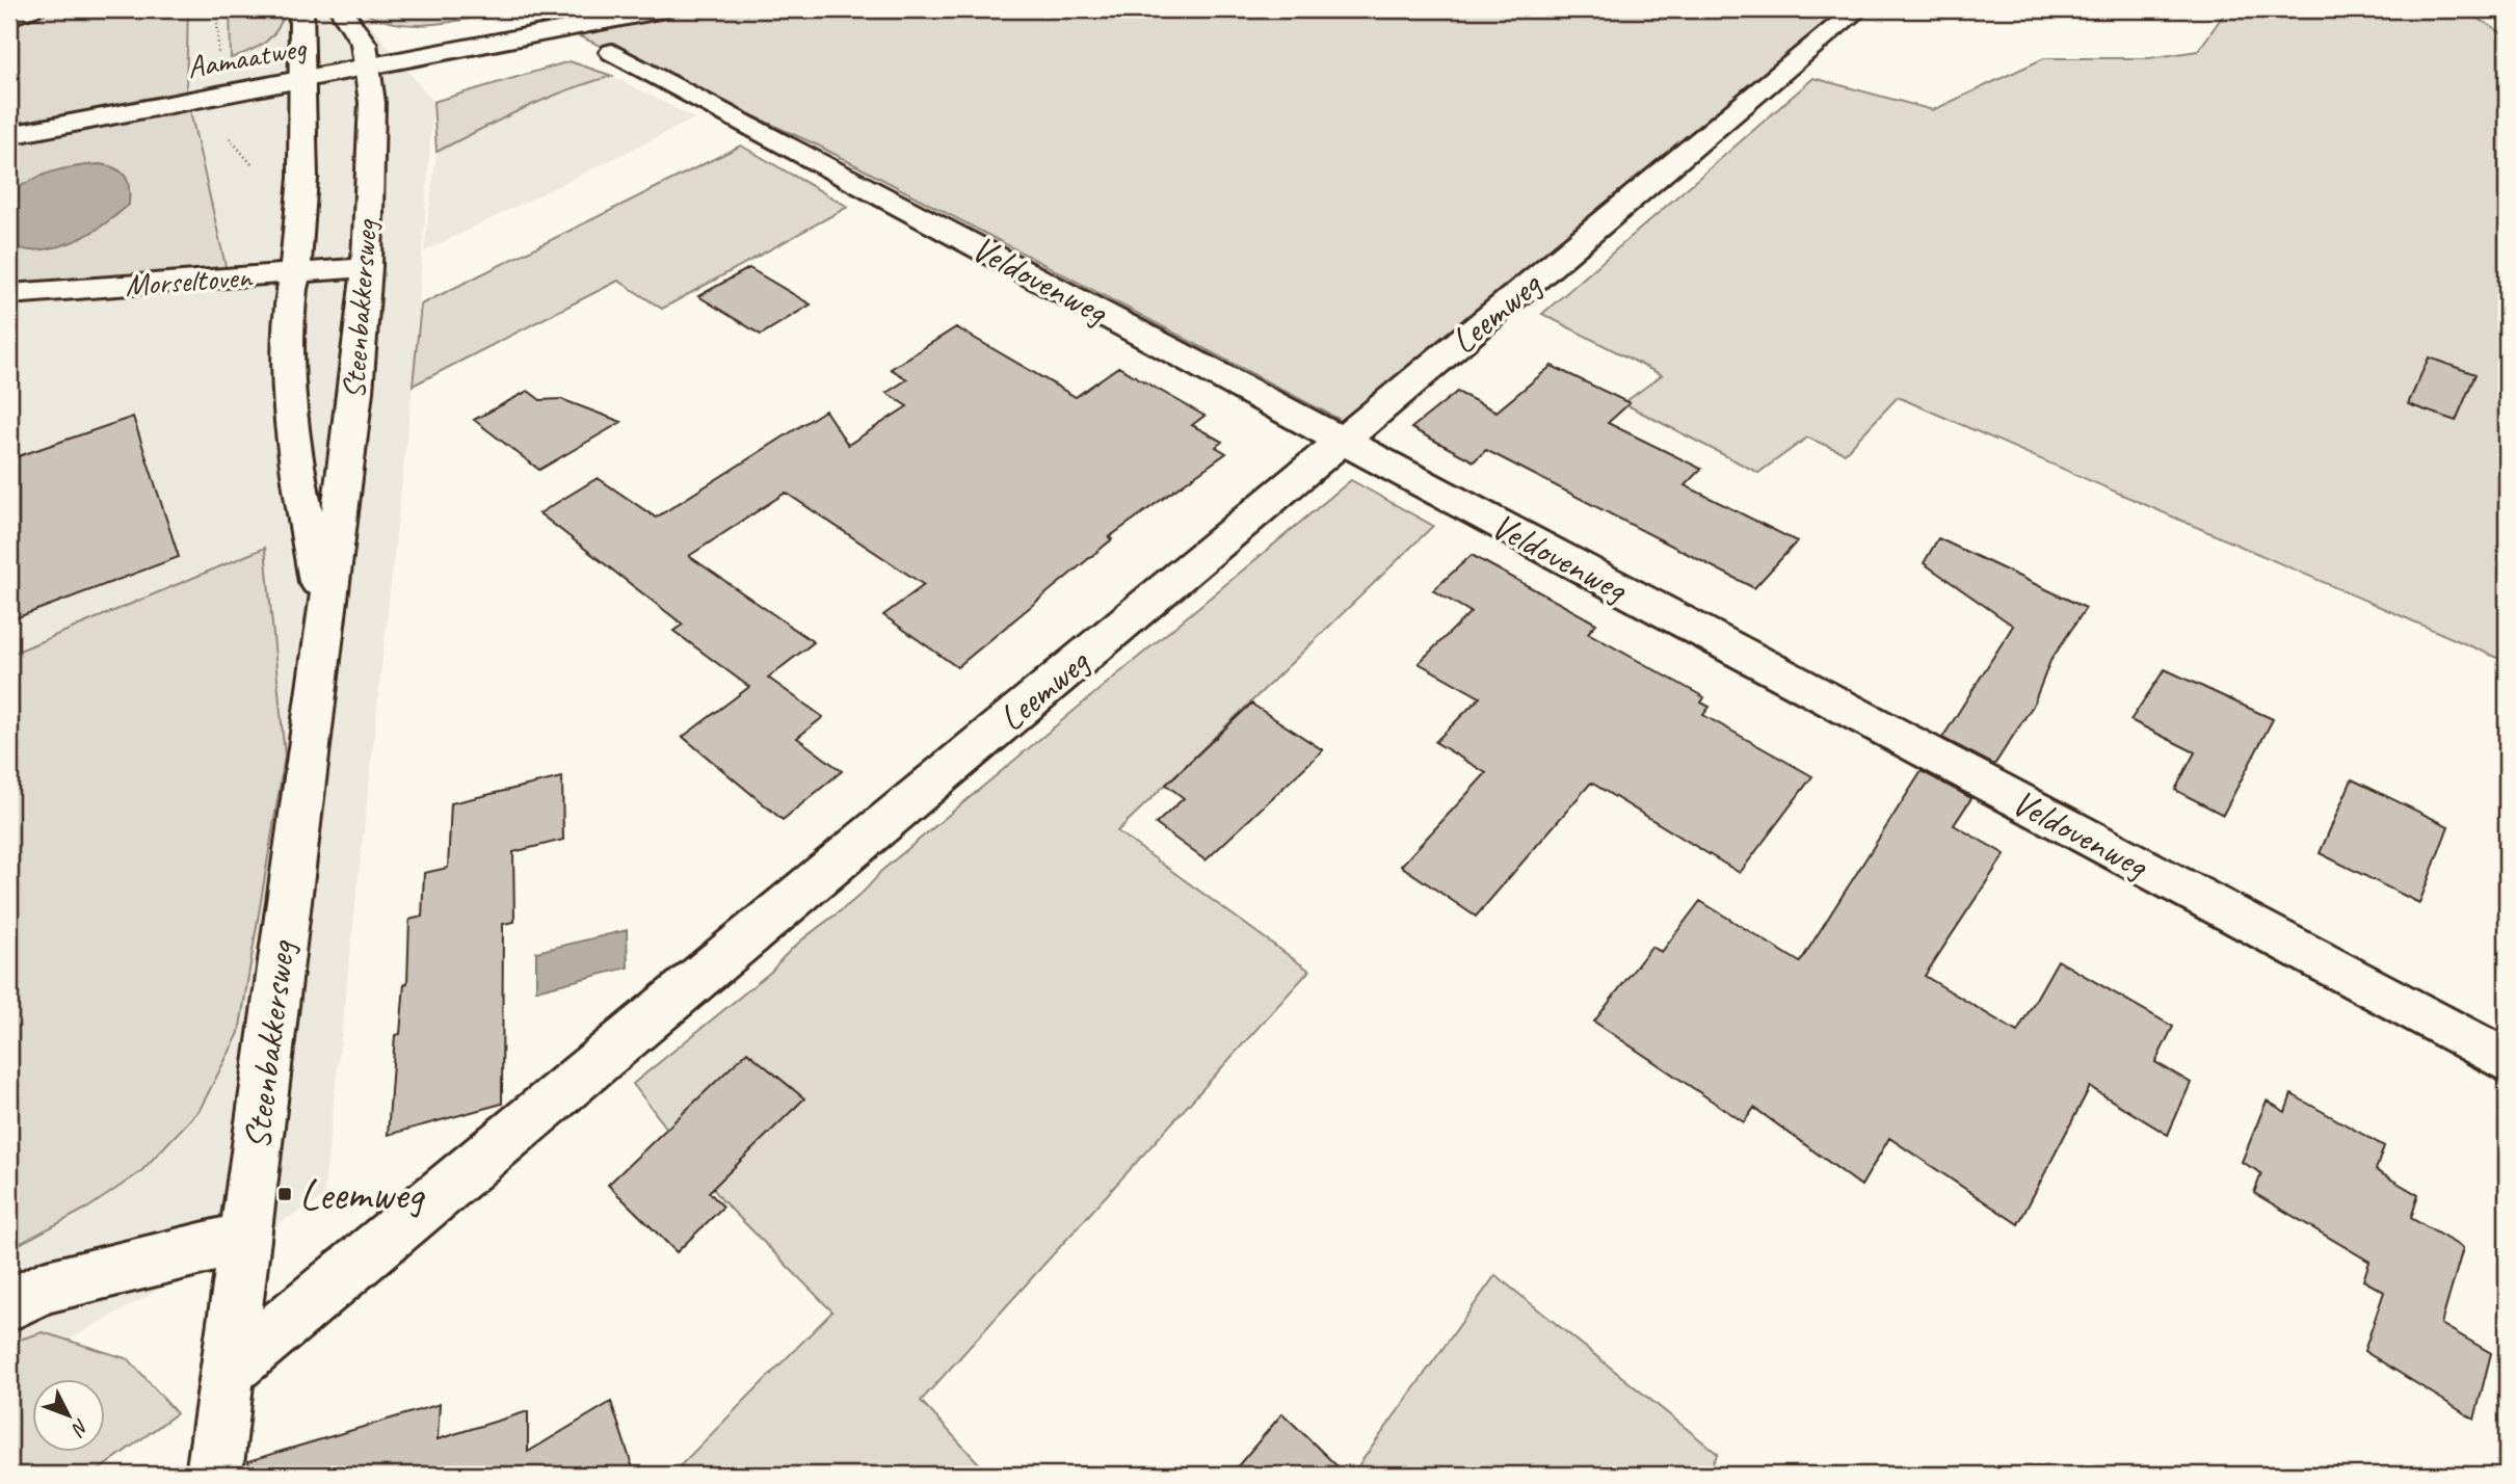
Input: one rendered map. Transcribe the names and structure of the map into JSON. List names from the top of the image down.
{
  "streets": {
    "street": [
      "Aamaatweg",
      "Veldovenweg",
      "Morseltoven",
      "Steenbakkersweg",
      "Leemweg"
    ]
  },
  "crossings": [
    ["Aamaatweg", "Steenbakkersweg"],
    ["Veldovenweg", "Leemweg"],
    ["Morseltoven", "Steenbakkersweg"],
    ["Steenbakkersweg", "Leemweg"]
  ],
  "places": {
    "transit": ["Leemweg"]
  },
  "north": "bottom right"
}
